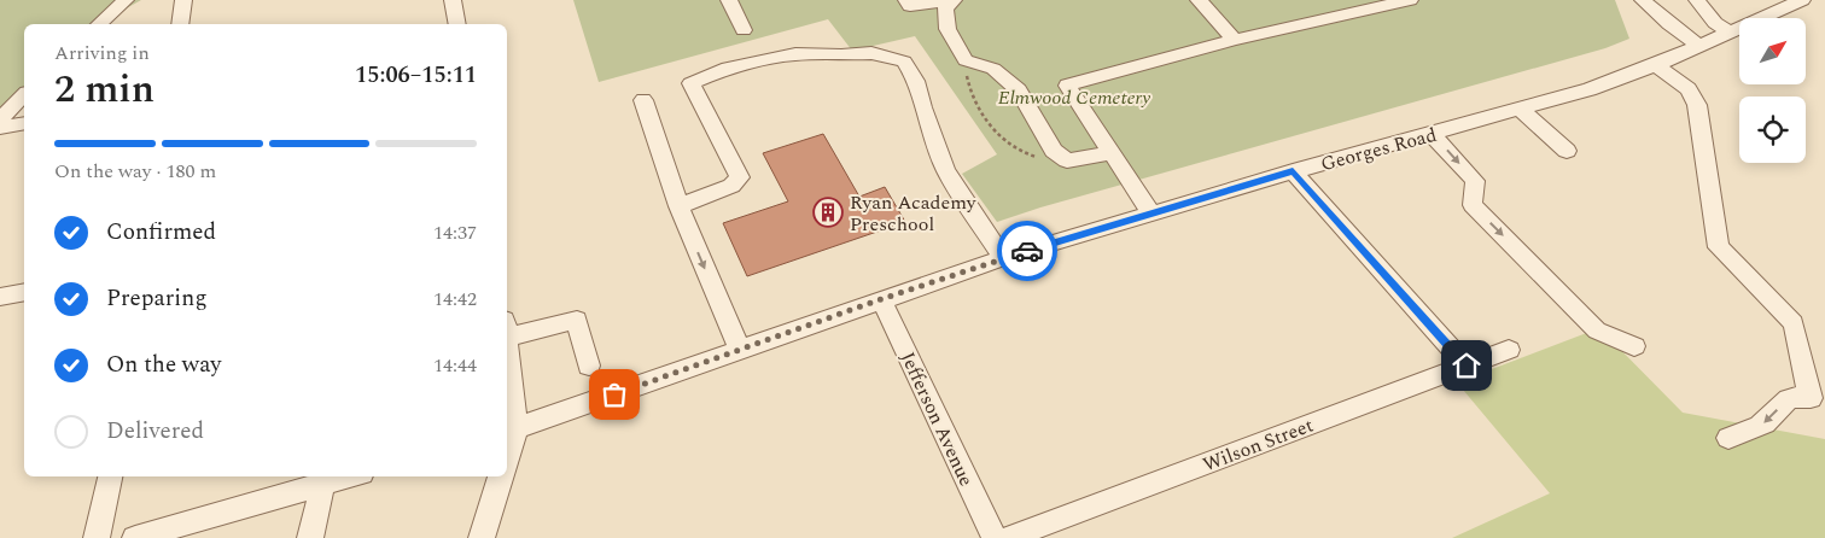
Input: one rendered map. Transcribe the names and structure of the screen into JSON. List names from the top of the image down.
{
  "streets": {
    "street": ["Georges Road", "Jefferson Avenue", "Wilson Street"]
  },
  "crossings": [
    ["Georges Road", "Jefferson Avenue"]
  ],
  "parks": ["Elmwood Cemetery"],
  "places": {
    "building": ["Ryan Academy Preschool"]
  },
  "north": "top right",
  "page": {
    "heading": ["2 min", "Arriving in", "15:06–15:11"],
    "bar": "On the way · 180 m",
    "list": [
      ["Confirmed", "14:37"],
      ["Preparing", "14:42"],
      ["On the way", "14:44"],
      "Delivered"
    ]
  }
}
